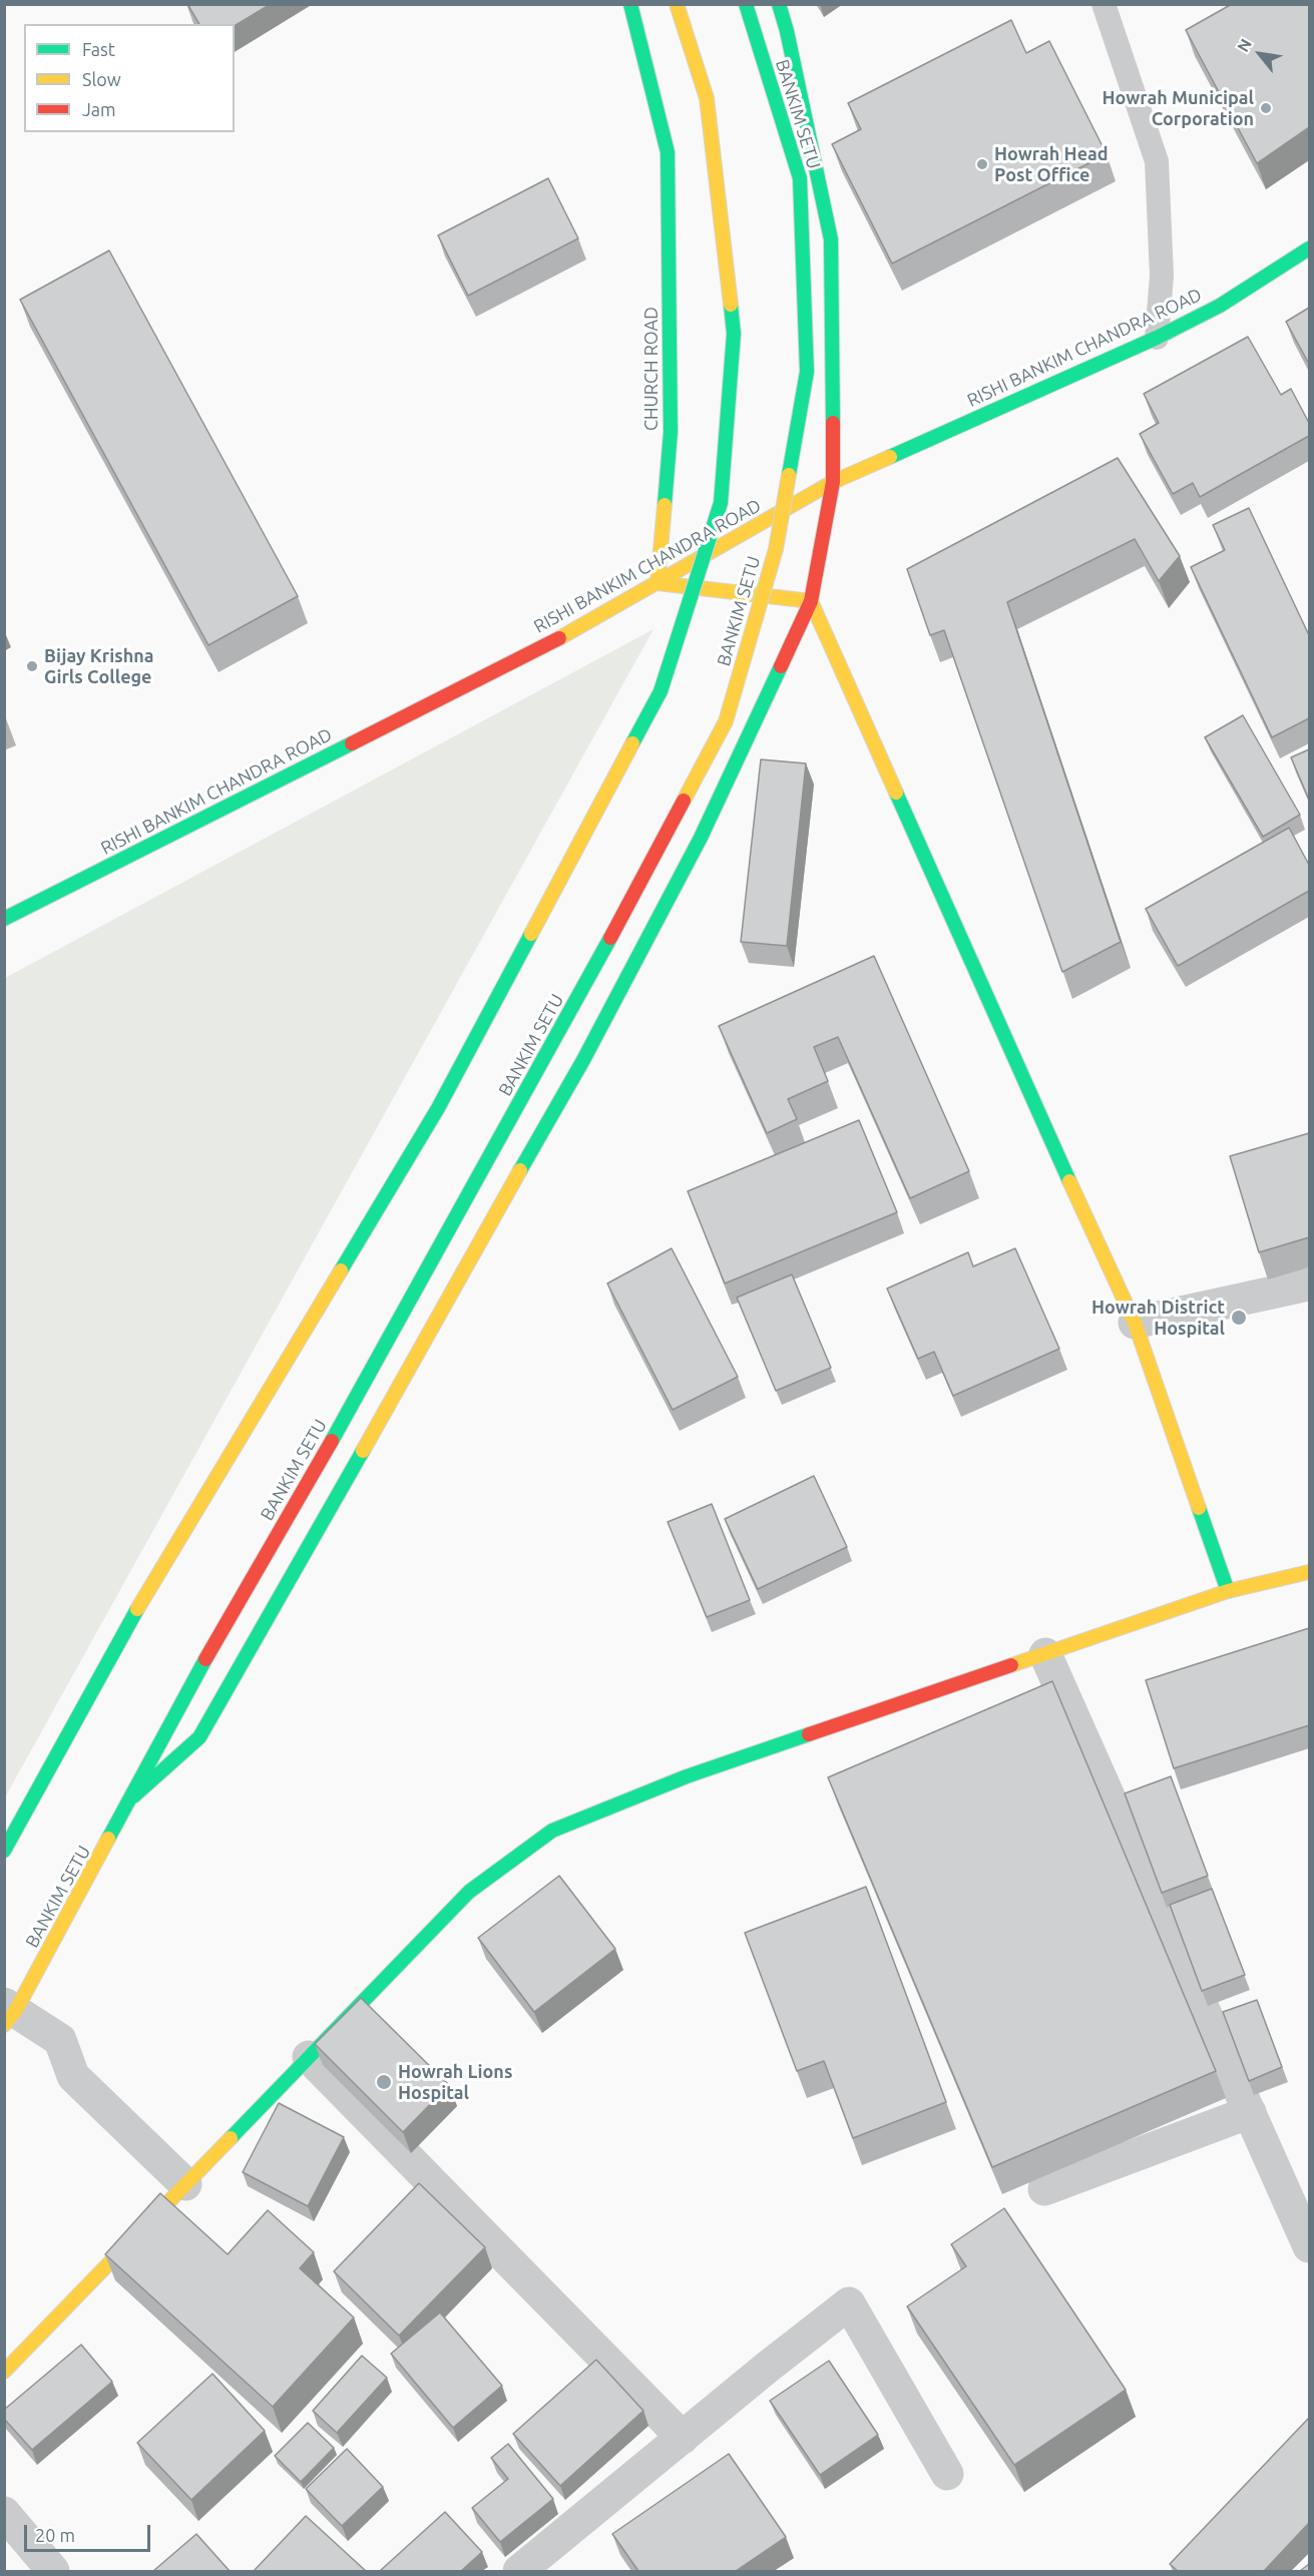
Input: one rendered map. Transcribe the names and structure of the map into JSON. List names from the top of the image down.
{
  "streets": {
    "main road": ["BANKIM SETU", "RISHI BANKIM CHANDRA ROAD", "CHURCH ROAD"]
  },
  "crossings": [
    ["RISHI BANKIM CHANDRA ROAD", "CHURCH ROAD"]
  ],
  "places": [
    "Howrah Municipal Corporation",
    "Howrah Head Post Office",
    "Bijay Krishna Girls College",
    "Howrah District Hospital",
    "Howrah Lions Hospital"
  ],
  "legend": ["Fast", "Slow", "Jam"],
  "scale_bar": "20 m",
  "north": "top left"
}
